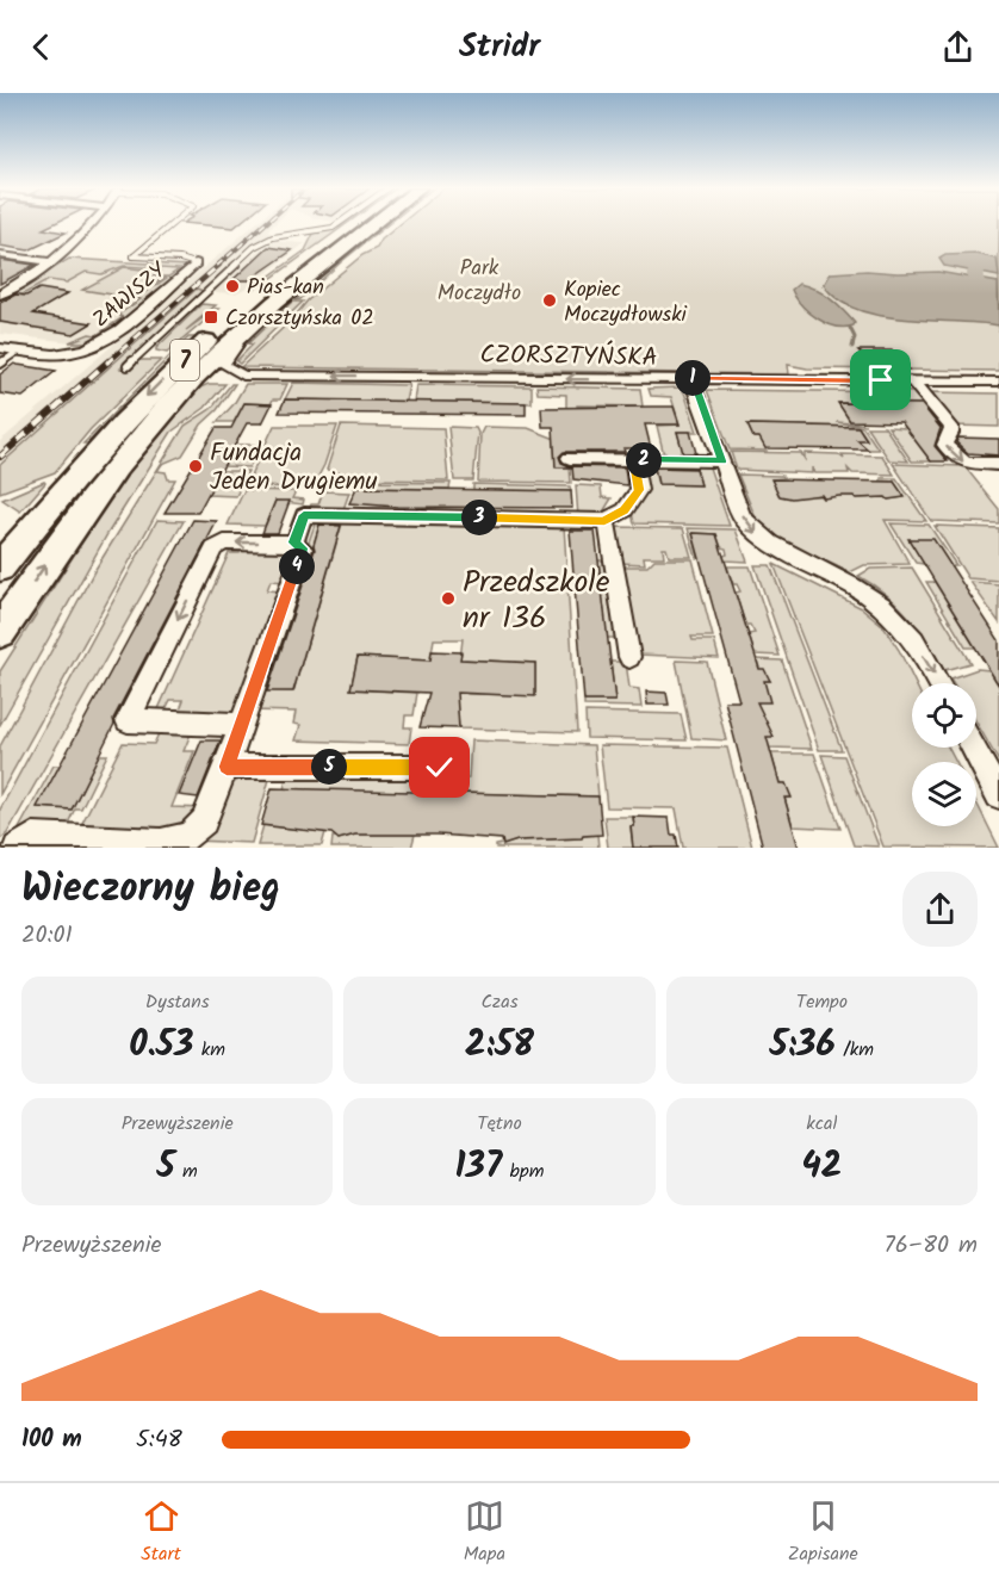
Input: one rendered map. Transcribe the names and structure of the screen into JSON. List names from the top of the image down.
{
  "streets": {
    "main road": ["7"],
    "street": ["ZAWISZY", "CZORSZTYŃSKA"]
  },
  "crossings": [
    ["CZORSZTYŃSKA", "7"]
  ],
  "parks": ["Park Moczydło"],
  "places": {
    "other": [
      "Pias-kan",
      "Kopiec Moczydłowski",
      "Fundacja Jeden Drugiemu",
      "Przedszkole nr 136"
    ],
    "transit": ["Czorsztyńska 02"]
  },
  "page": {
    "header": "Stridr",
    "pins": [
      "1",
      "2",
      "3",
      "4",
      "5"
    ],
    "heading": ["Wieczorny bieg", "20:01"],
    "stats": [
      ["Dystans", "0.53 km"],
      ["Czas", "2:58"],
      ["Tempo", "5:36 /km"],
      ["Przewyższenie", "5 m"],
      ["Tętno", "137 bpm"],
      ["kcal", "42"]
    ],
    "chart": ["Przewyższenie", "76–80 m"],
    "list": [
      {
        "name": "100 m",
        "note": "5:48"
      }
    ],
    "tabs": ["Start", "Mapa", "Zapisane"]
  }
}
